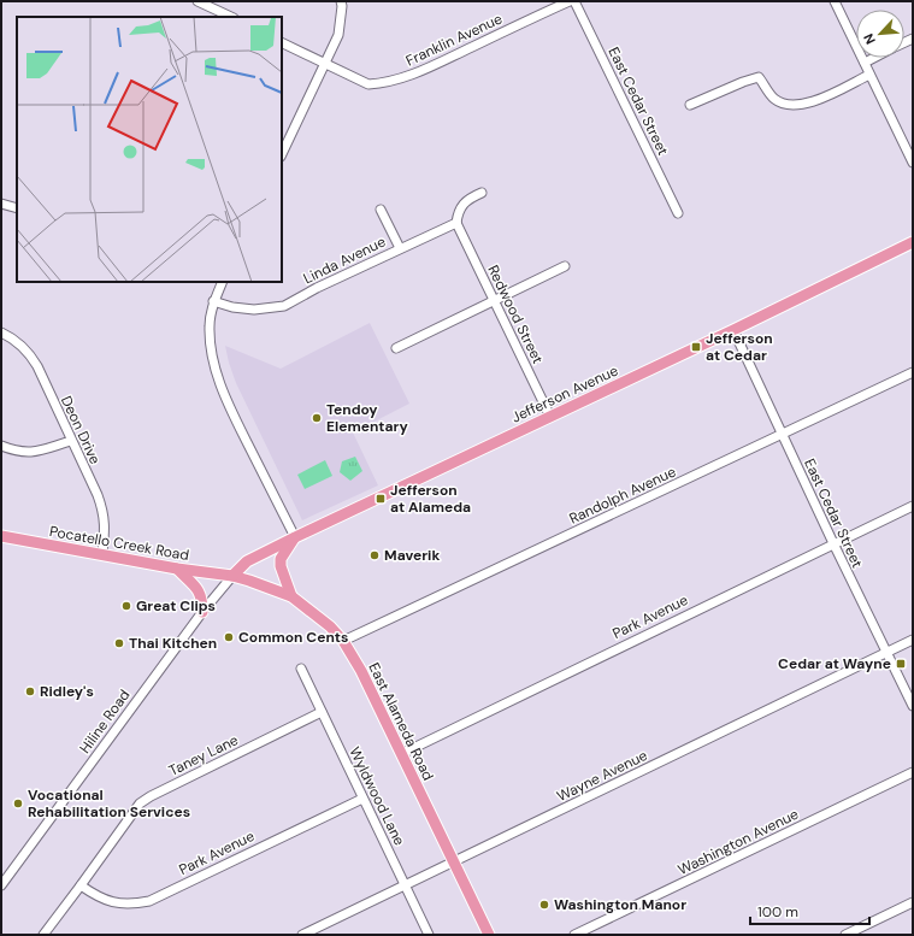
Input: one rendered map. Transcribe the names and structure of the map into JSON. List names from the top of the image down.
{
  "streets": {
    "main road": ["Jefferson Avenue", "Pocatello Creek Road", "East Alameda Road"],
    "street": [
      "Franklin Avenue",
      "East Cedar Street",
      "Linda Avenue",
      "Redwood Street",
      "Deon Drive",
      "Randolph Avenue",
      "Park Avenue",
      "Hiline Road",
      "Taney Lane",
      "Wayne Avenue",
      "Wyldwood Lane",
      "Washington Avenue"
    ]
  },
  "crossings": [
    ["East Cedar Street", "Jefferson Avenue"],
    ["East Cedar Street", "Randolph Avenue"],
    ["East Cedar Street", "Park Avenue"],
    ["East Cedar Street", "Wayne Avenue"],
    ["Linda Avenue", "Redwood Street"],
    ["Redwood Street", "Jefferson Avenue"],
    ["Jefferson Avenue", "Pocatello Creek Road"],
    ["Jefferson Avenue", "Hiline Road"],
    ["Jefferson Avenue", "East Alameda Road"],
    ["Deon Drive", "Pocatello Creek Road"],
    ["Randolph Avenue", "East Alameda Road"],
    ["Pocatello Creek Road", "Hiline Road"],
    ["Pocatello Creek Road", "East Alameda Road"],
    ["Park Avenue", "East Alameda Road"],
    ["Park Avenue", "Taney Lane"],
    ["Park Avenue", "Wyldwood Lane"],
    ["Hiline Road", "East Alameda Road"],
    ["East Alameda Road", "Wayne Avenue"],
    ["Taney Lane", "Wyldwood Lane"],
    ["Wayne Avenue", "Wyldwood Lane"]
  ],
  "places": {
    "transit": ["Jefferson at Cedar", "Jefferson at Alameda", "Cedar at Wayne"],
    "other": [
      "Tendoy Elementary",
      "Maverik",
      "Great Clips",
      "Common Cents",
      "Thai Kitchen",
      "Ridley's",
      "Vocational Rehabilitation Services",
      "Washington Manor"
    ]
  },
  "scale_bar": "100 m",
  "north": "bottom left"
}
